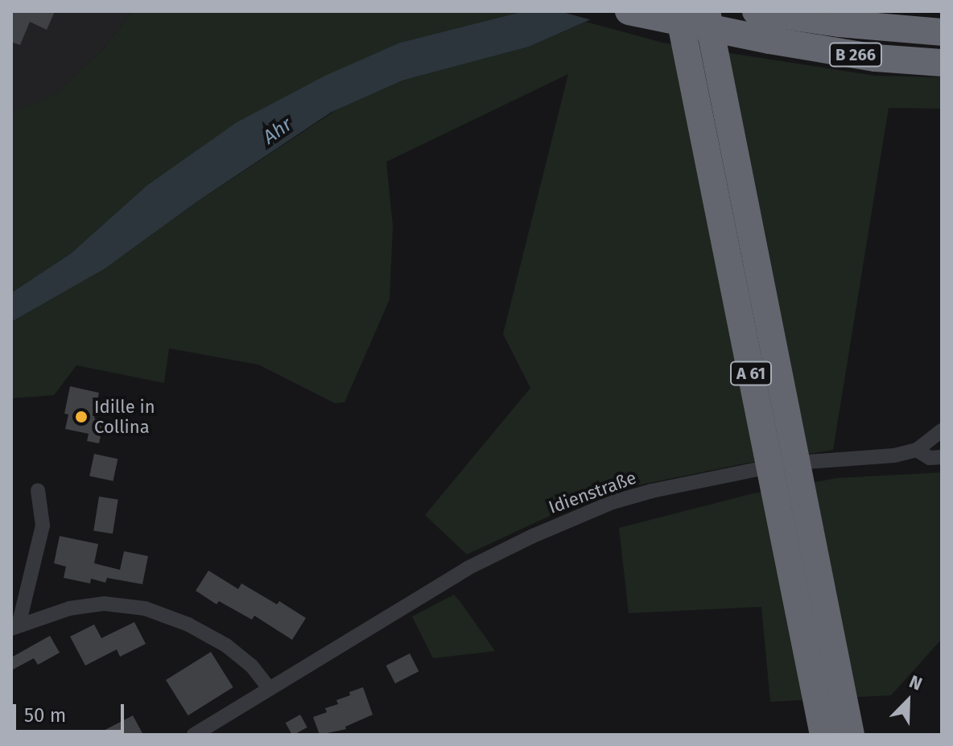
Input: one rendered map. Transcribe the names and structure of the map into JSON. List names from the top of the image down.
{
  "streets": {
    "highway": ["B 266", "A 61"],
    "street": ["Idienstraße"]
  },
  "water": ["Ahr"],
  "places": ["Idille in Collina"],
  "scale_bar": "50 m",
  "north": "top right"
}
